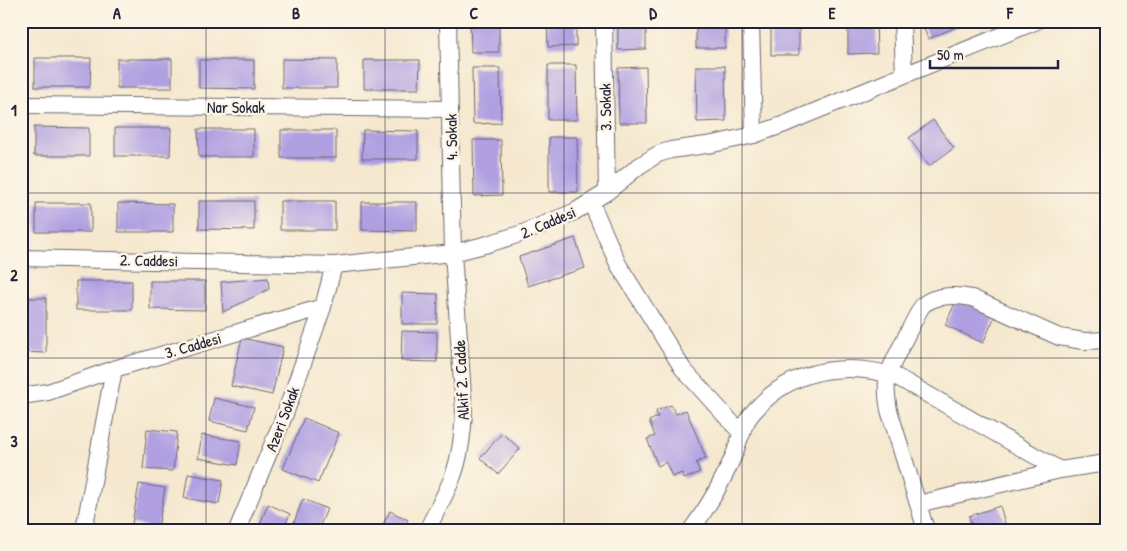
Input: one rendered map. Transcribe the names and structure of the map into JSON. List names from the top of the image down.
{
  "streets": {
    "street": [
      "Nar Sokak",
      "3. Sokak",
      "4. Sokak",
      "2. Caddesi",
      "3. Caddesi",
      "Alkif 2. Cadde",
      "Azeri Sokak"
    ]
  },
  "crossings": [
    ["Nar Sokak", "4. Sokak"],
    ["3. Sokak", "2. Caddesi"],
    ["4. Sokak", "2. Caddesi"],
    ["4. Sokak", "Alkif 2. Cadde"],
    ["2. Caddesi", "Alkif 2. Cadde"],
    ["3. Caddesi", "Azeri Sokak"]
  ],
  "scale_bar": "50 m",
  "grid": {
    "columns": [
      "A",
      "B",
      "C",
      "D",
      "E",
      "F"
    ],
    "rows": ["1", "2", "3"]
  }
}
